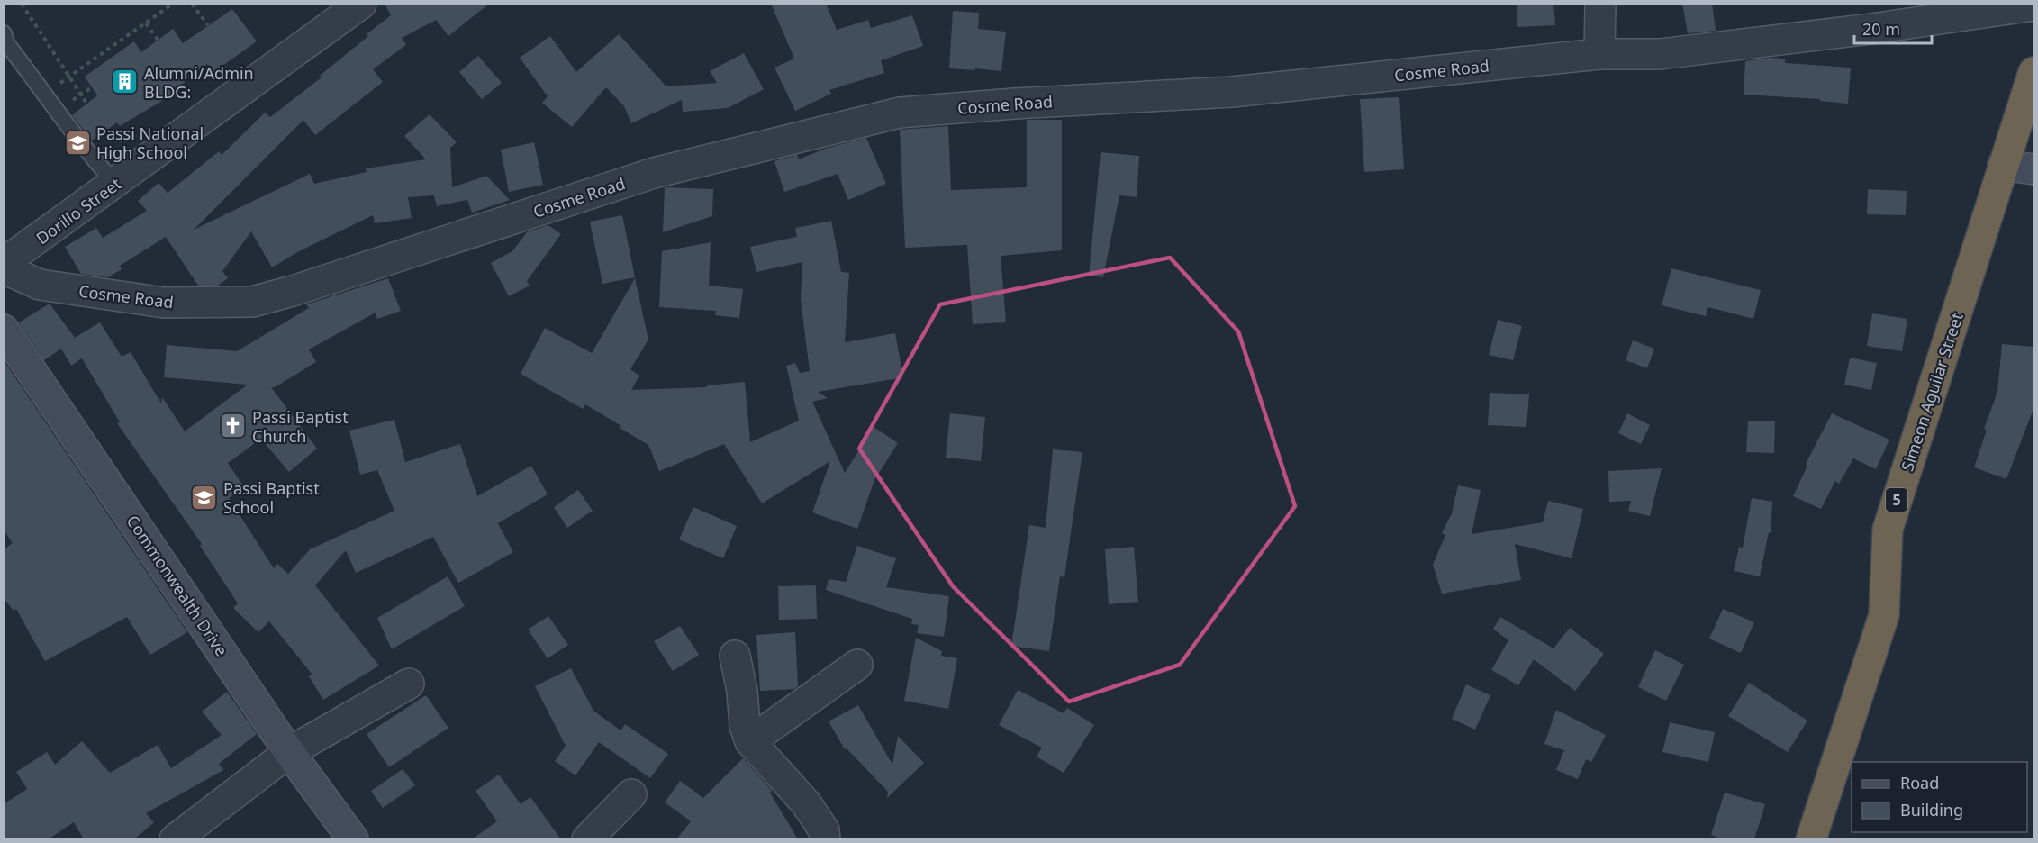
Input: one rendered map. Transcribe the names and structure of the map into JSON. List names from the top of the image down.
{
  "streets": {
    "highway": ["Simeon Aguilar Street", "5"],
    "street": ["Cosme Road", "Dorillo Street", "Commonwealth Drive"]
  },
  "places": {
    "building": ["Alumni/Admin BLDG:"],
    "school or university": ["Passi National High School", "Passi Baptist School"],
    "church": ["Passi Baptist Church"]
  },
  "legend": ["Road", "Building"],
  "scale_bar": "20 m"
}
